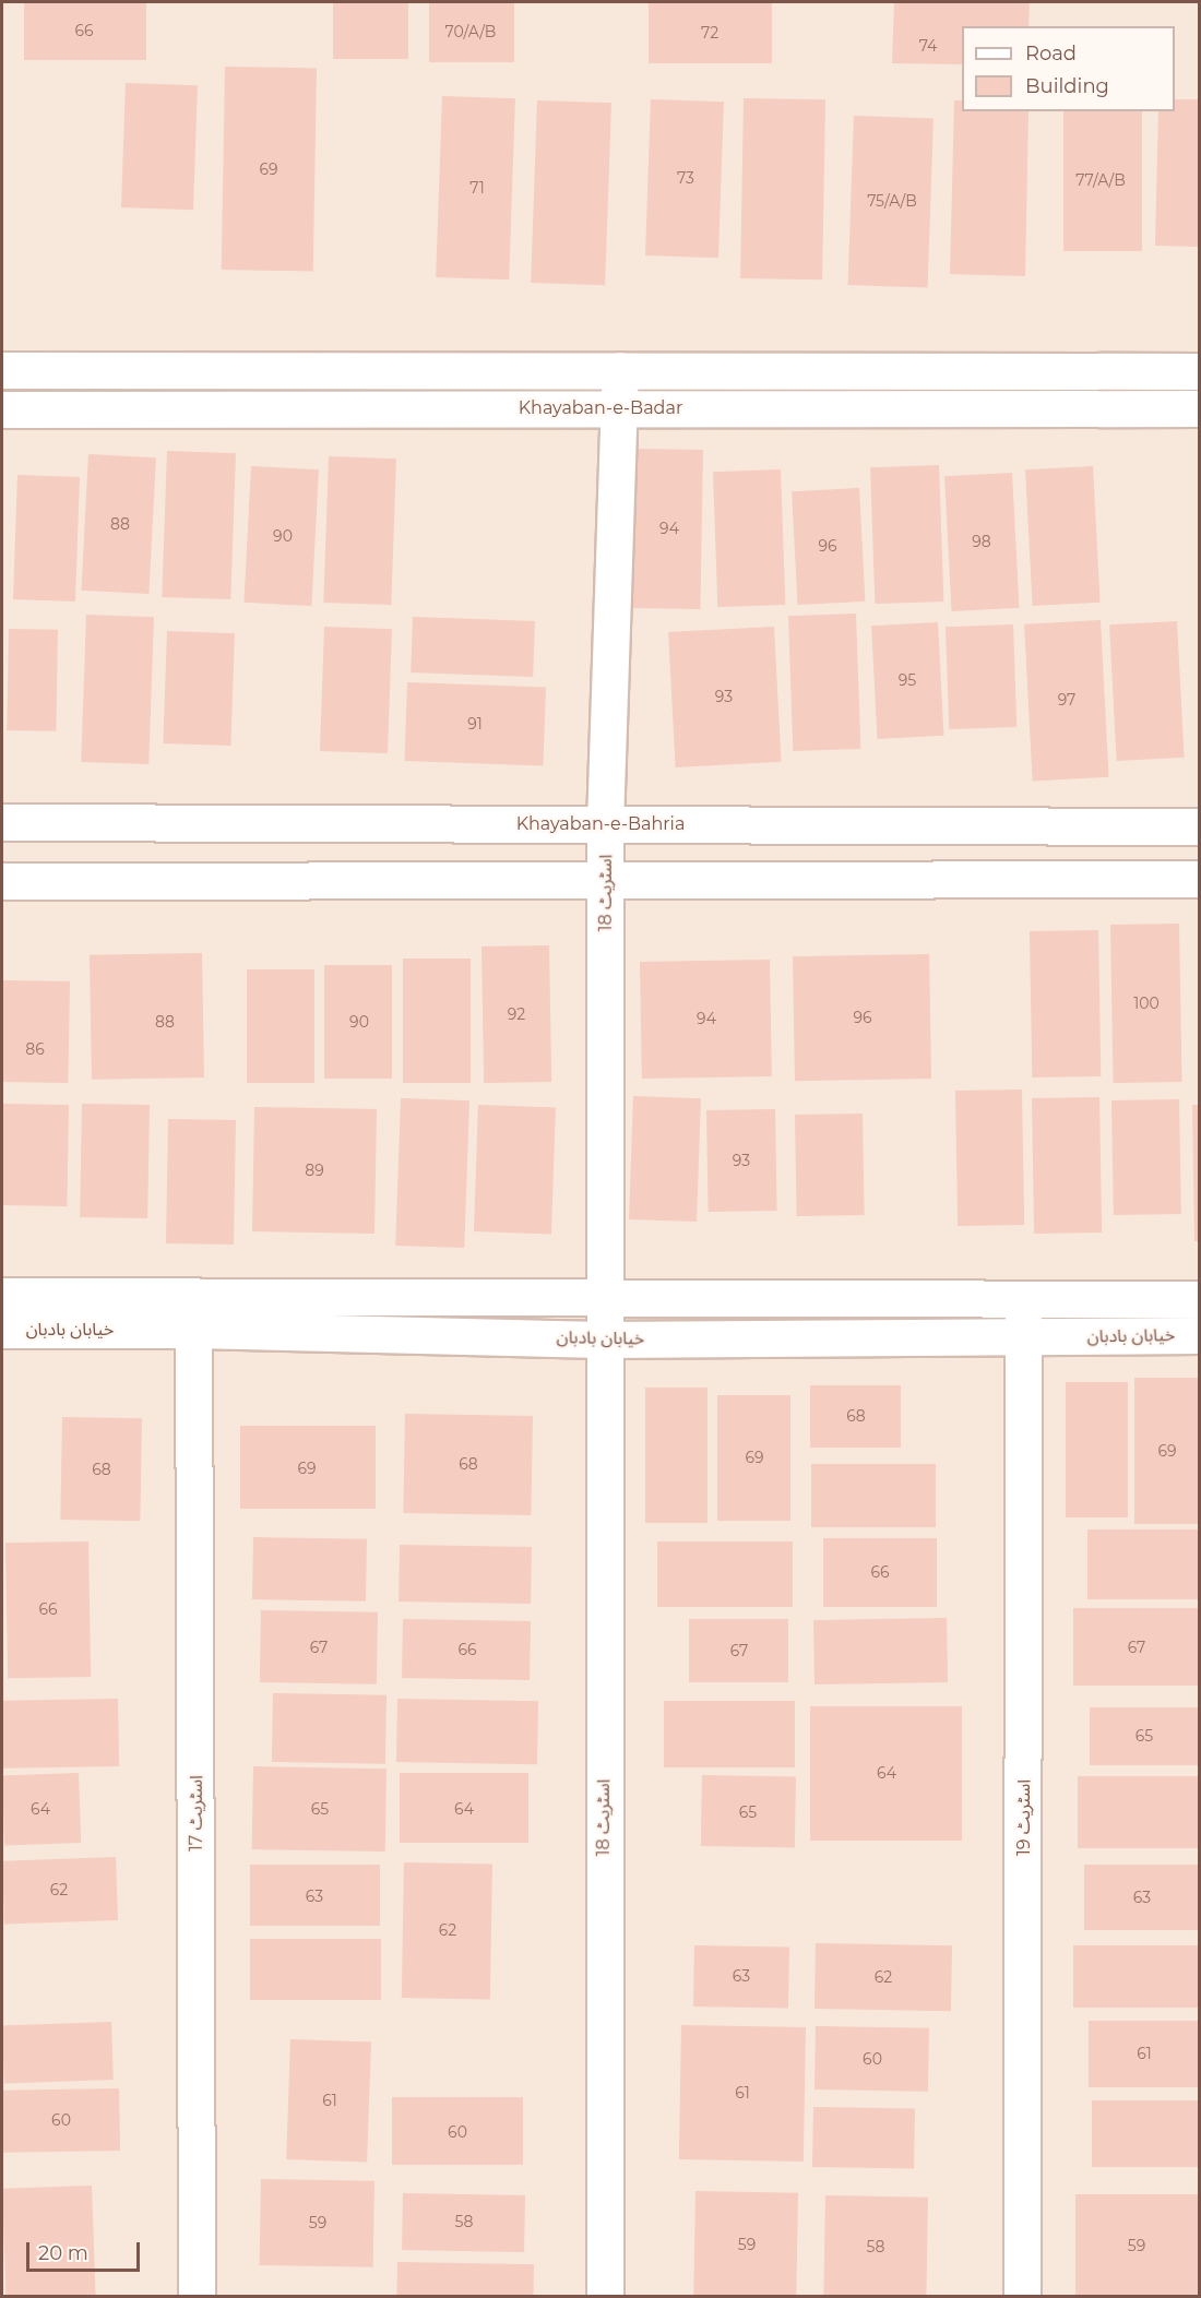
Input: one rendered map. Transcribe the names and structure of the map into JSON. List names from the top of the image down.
{
  "streets": {
    "street": [
      "Khayaban-e-Badar",
      "Khayaban-e-Bahria",
      "اسٹریٹ 18",
      "خیابان بادبان",
      "اسٹریٹ 17",
      "اسٹریٹ 19"
    ]
  },
  "crossings": [
    ["Khayaban-e-Badar", "اسٹریٹ 18"],
    ["Khayaban-e-Bahria", "اسٹریٹ 18"],
    ["اسٹریٹ 18", "خیابان بادبان"],
    ["خیابان بادبان", "اسٹریٹ 17"],
    ["خیابان بادبان", "اسٹریٹ 19"]
  ],
  "house_numbers": [
    "66",
    "70/A/B",
    "72",
    "74",
    "69",
    "73",
    "77/A/B",
    "71",
    "75/A/B",
    "88",
    "94",
    "90",
    "98",
    "96",
    "95",
    "93",
    "97",
    "91",
    "100",
    "92",
    "96",
    "94",
    "88",
    "90",
    "86",
    "93",
    "89",
    "68",
    "69",
    "69",
    "68",
    "69",
    "68",
    "66",
    "66",
    "67",
    "67",
    "66",
    "67",
    "65",
    "64",
    "64",
    "65",
    "64",
    "65",
    "62",
    "63",
    "63",
    "62",
    "63",
    "62",
    "61",
    "60",
    "61",
    "61",
    "60",
    "60",
    "58",
    "59",
    "59",
    "59",
    "58"
  ],
  "legend": ["Road", "Building"],
  "scale_bar": "20 m"
}
